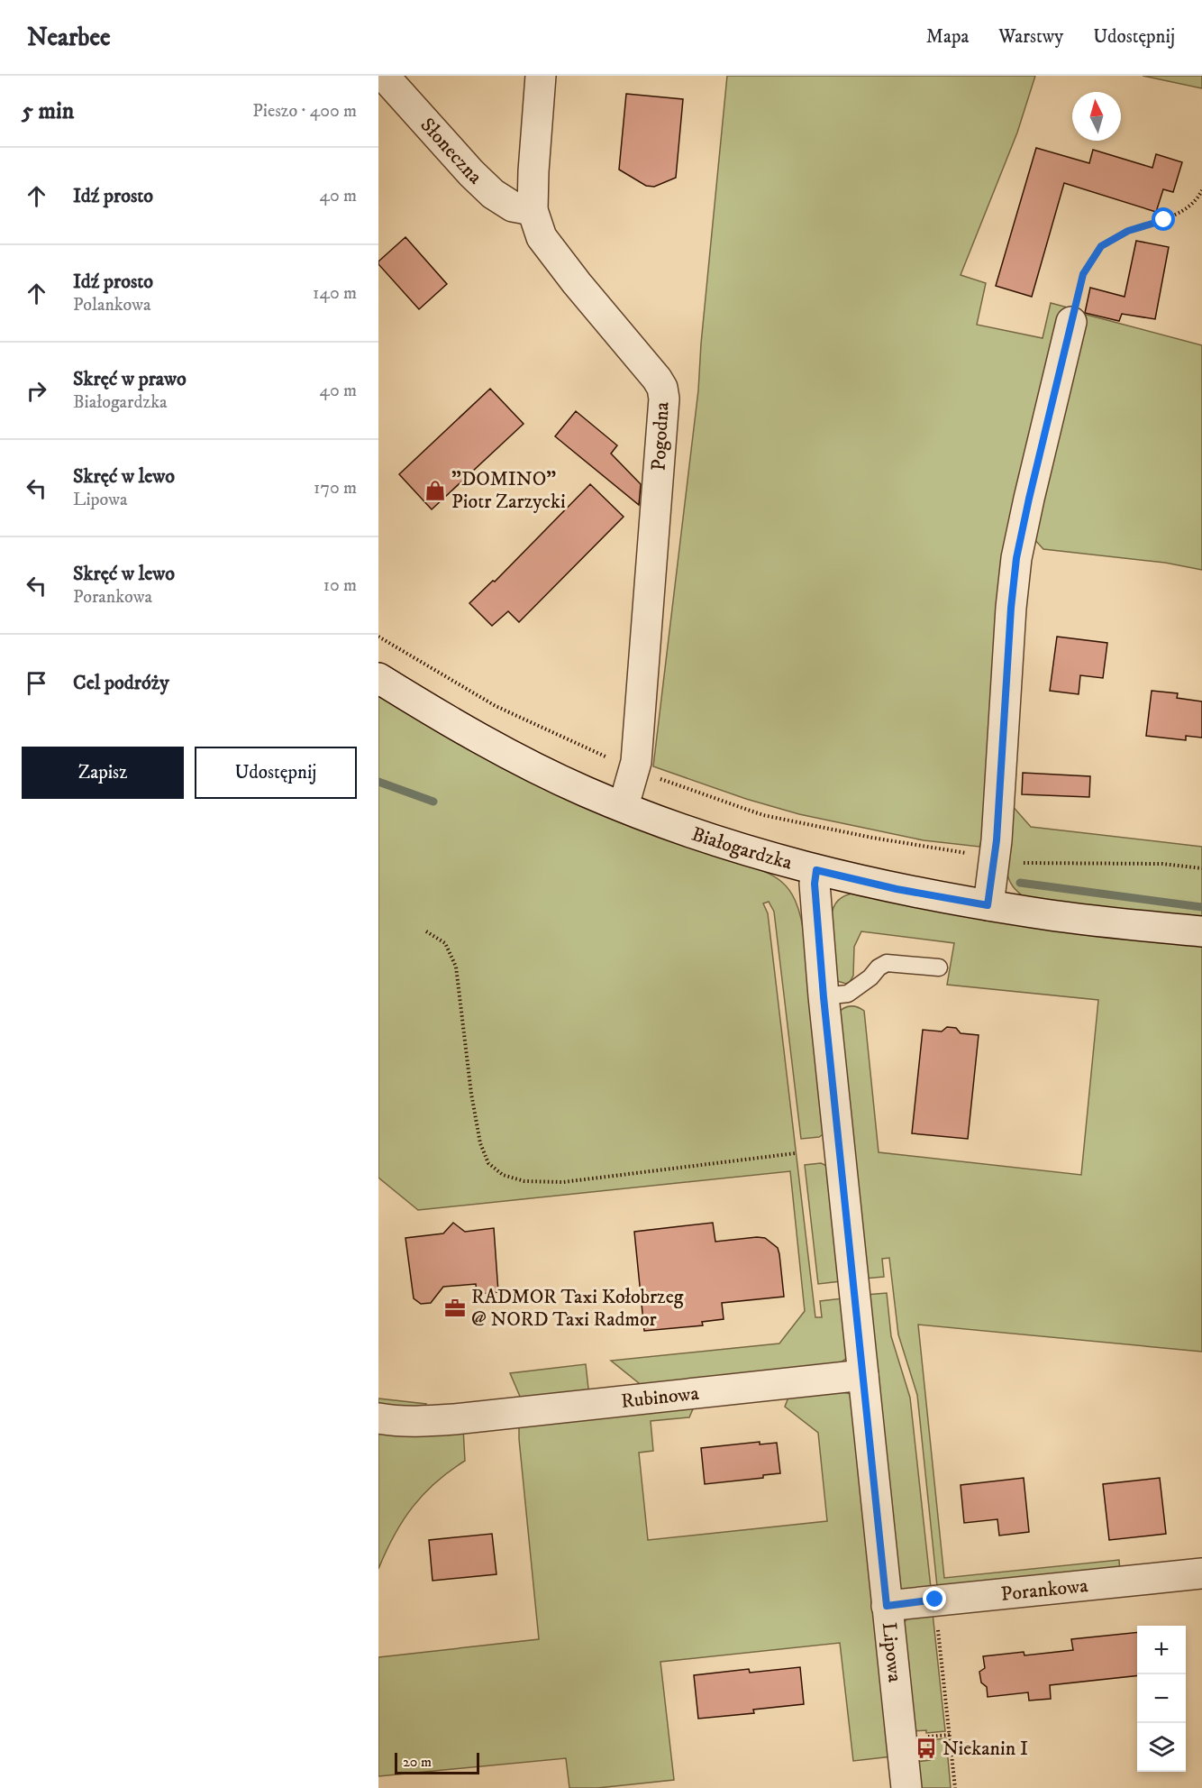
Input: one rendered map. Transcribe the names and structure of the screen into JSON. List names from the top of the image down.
{
  "streets": {
    "street": [
      "Słoneczna",
      "Pogodna",
      "Białogardzka",
      "Rubinowa",
      "Porankowa",
      "Lipowa"
    ]
  },
  "crossings": [
    ["Słoneczna", "Pogodna"],
    ["Pogodna", "Białogardzka"],
    ["Białogardzka", "Lipowa"],
    ["Rubinowa", "Lipowa"],
    ["Porankowa", "Lipowa"]
  ],
  "places": {
    "shop": ["\"DOMINO\" Piotr Zarzycki"],
    "office": ["RADMOR Taxi Kołobrzeg @ NORD Taxi Radmor"],
    "bus stop": ["Niekanin I"]
  },
  "scale_bar": "20 m",
  "north": "top",
  "page": {
    "header": "Nearbee",
    "nav": ["Mapa", "Warstwy", "Udostępnij"],
    "heading": ["5 min", "Pieszo · 400 m"],
    "list": [
      ["Idź prosto", "40 m"],
      ["Idź prosto", "Polankowa", "140 m"],
      ["Skręć w prawo", "Białogardzka", "40 m"],
      ["Skręć w lewo", "Lipowa", "170 m"],
      ["Skręć w lewo", "Porankowa", "10 m"],
      "Cel podróży"
    ],
    "buttons": ["Zapisz", "Udostępnij"],
    "map_buttons": ["+", "−"],
    "scale": "20 m"
  }
}
